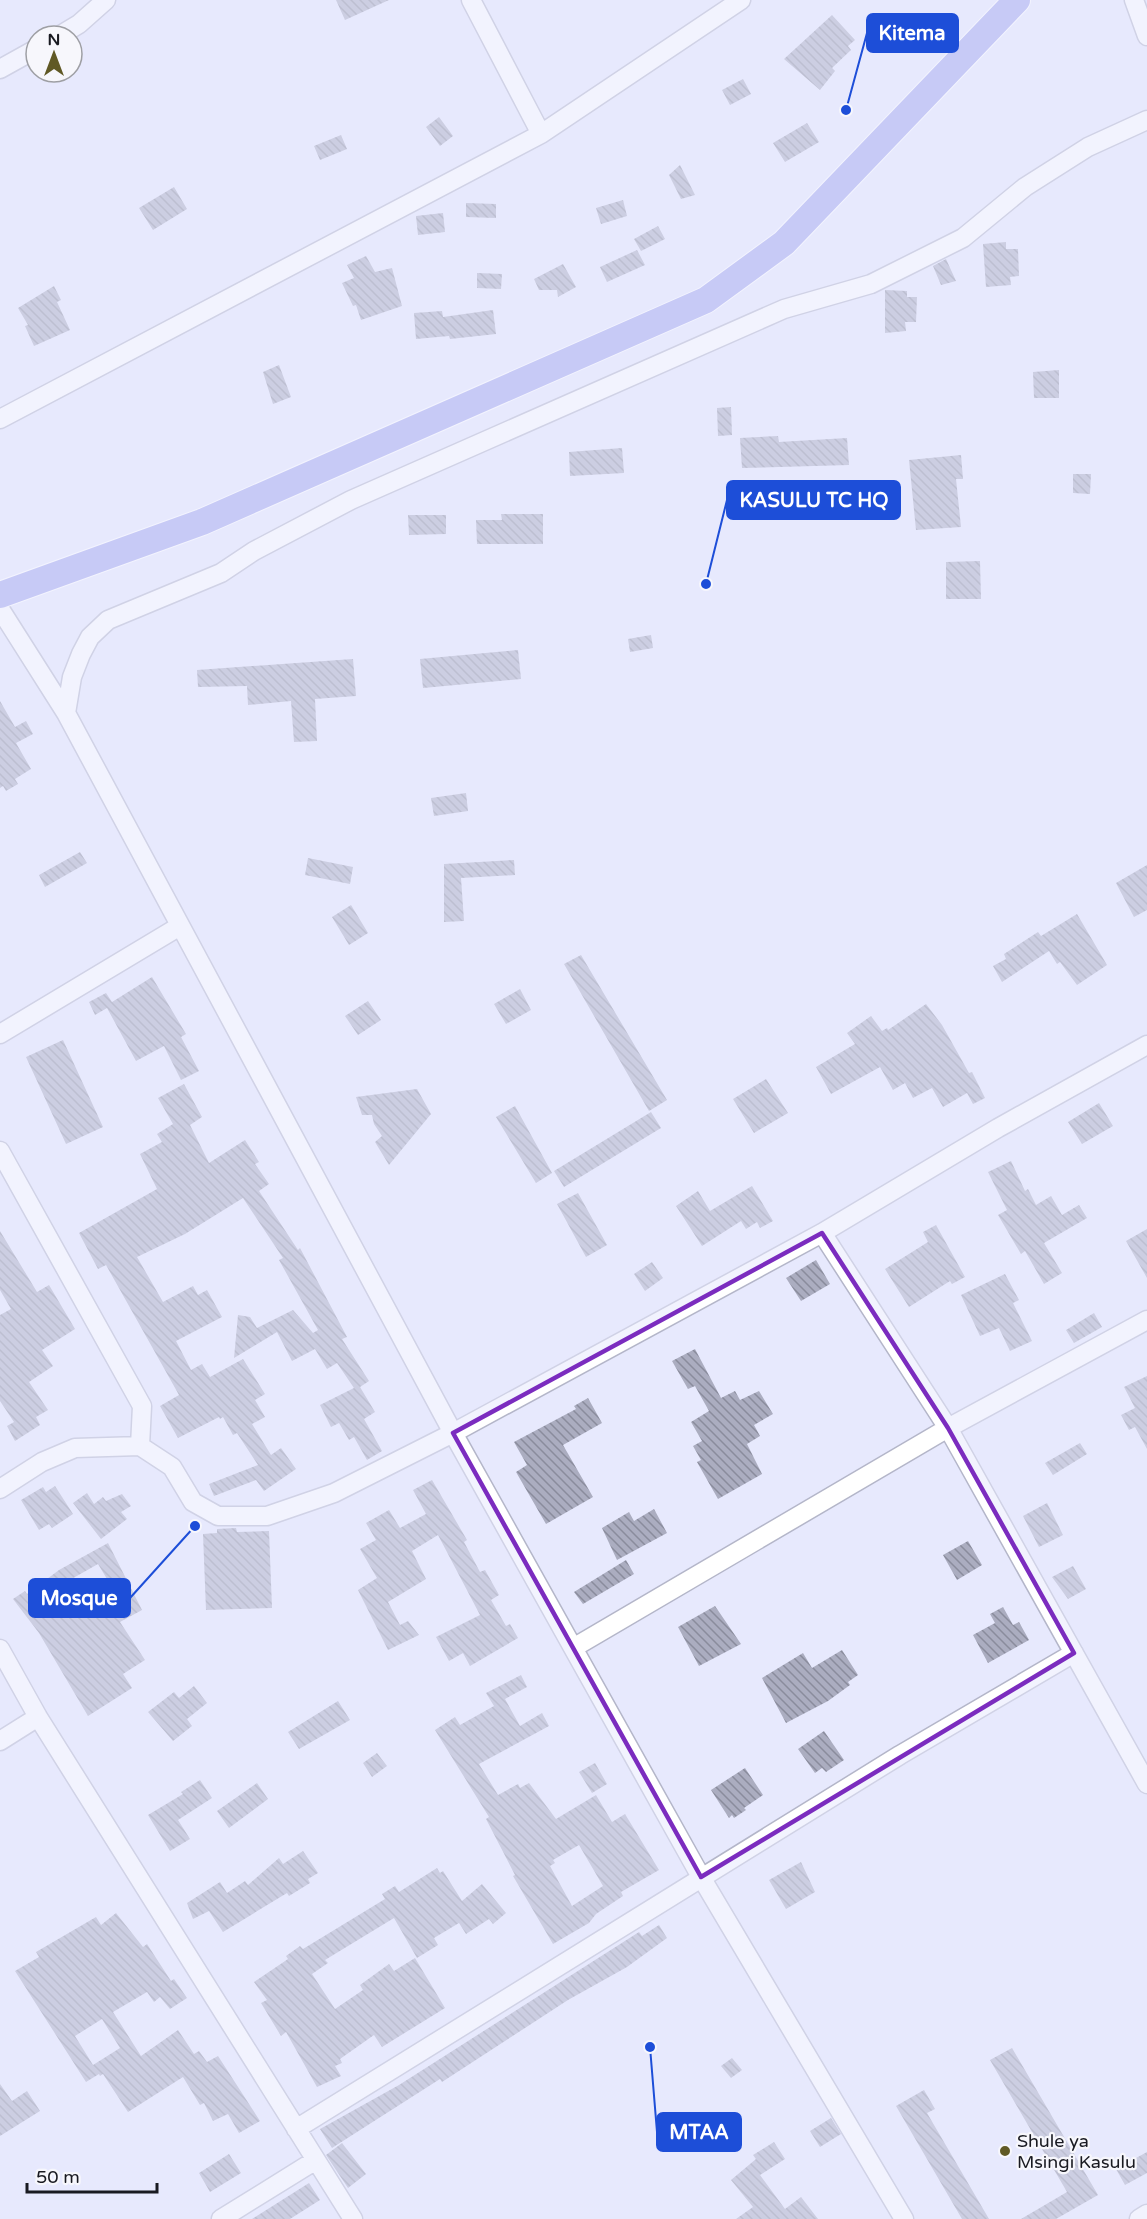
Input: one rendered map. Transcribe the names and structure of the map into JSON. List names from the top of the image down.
{
  "places": [
    "Kitema",
    "KASULU TC HQ",
    "Mosque",
    "MTAA",
    "Shule ya Msingi Kasulu"
  ],
  "scale_bar": "50 m",
  "north": "top"
}
